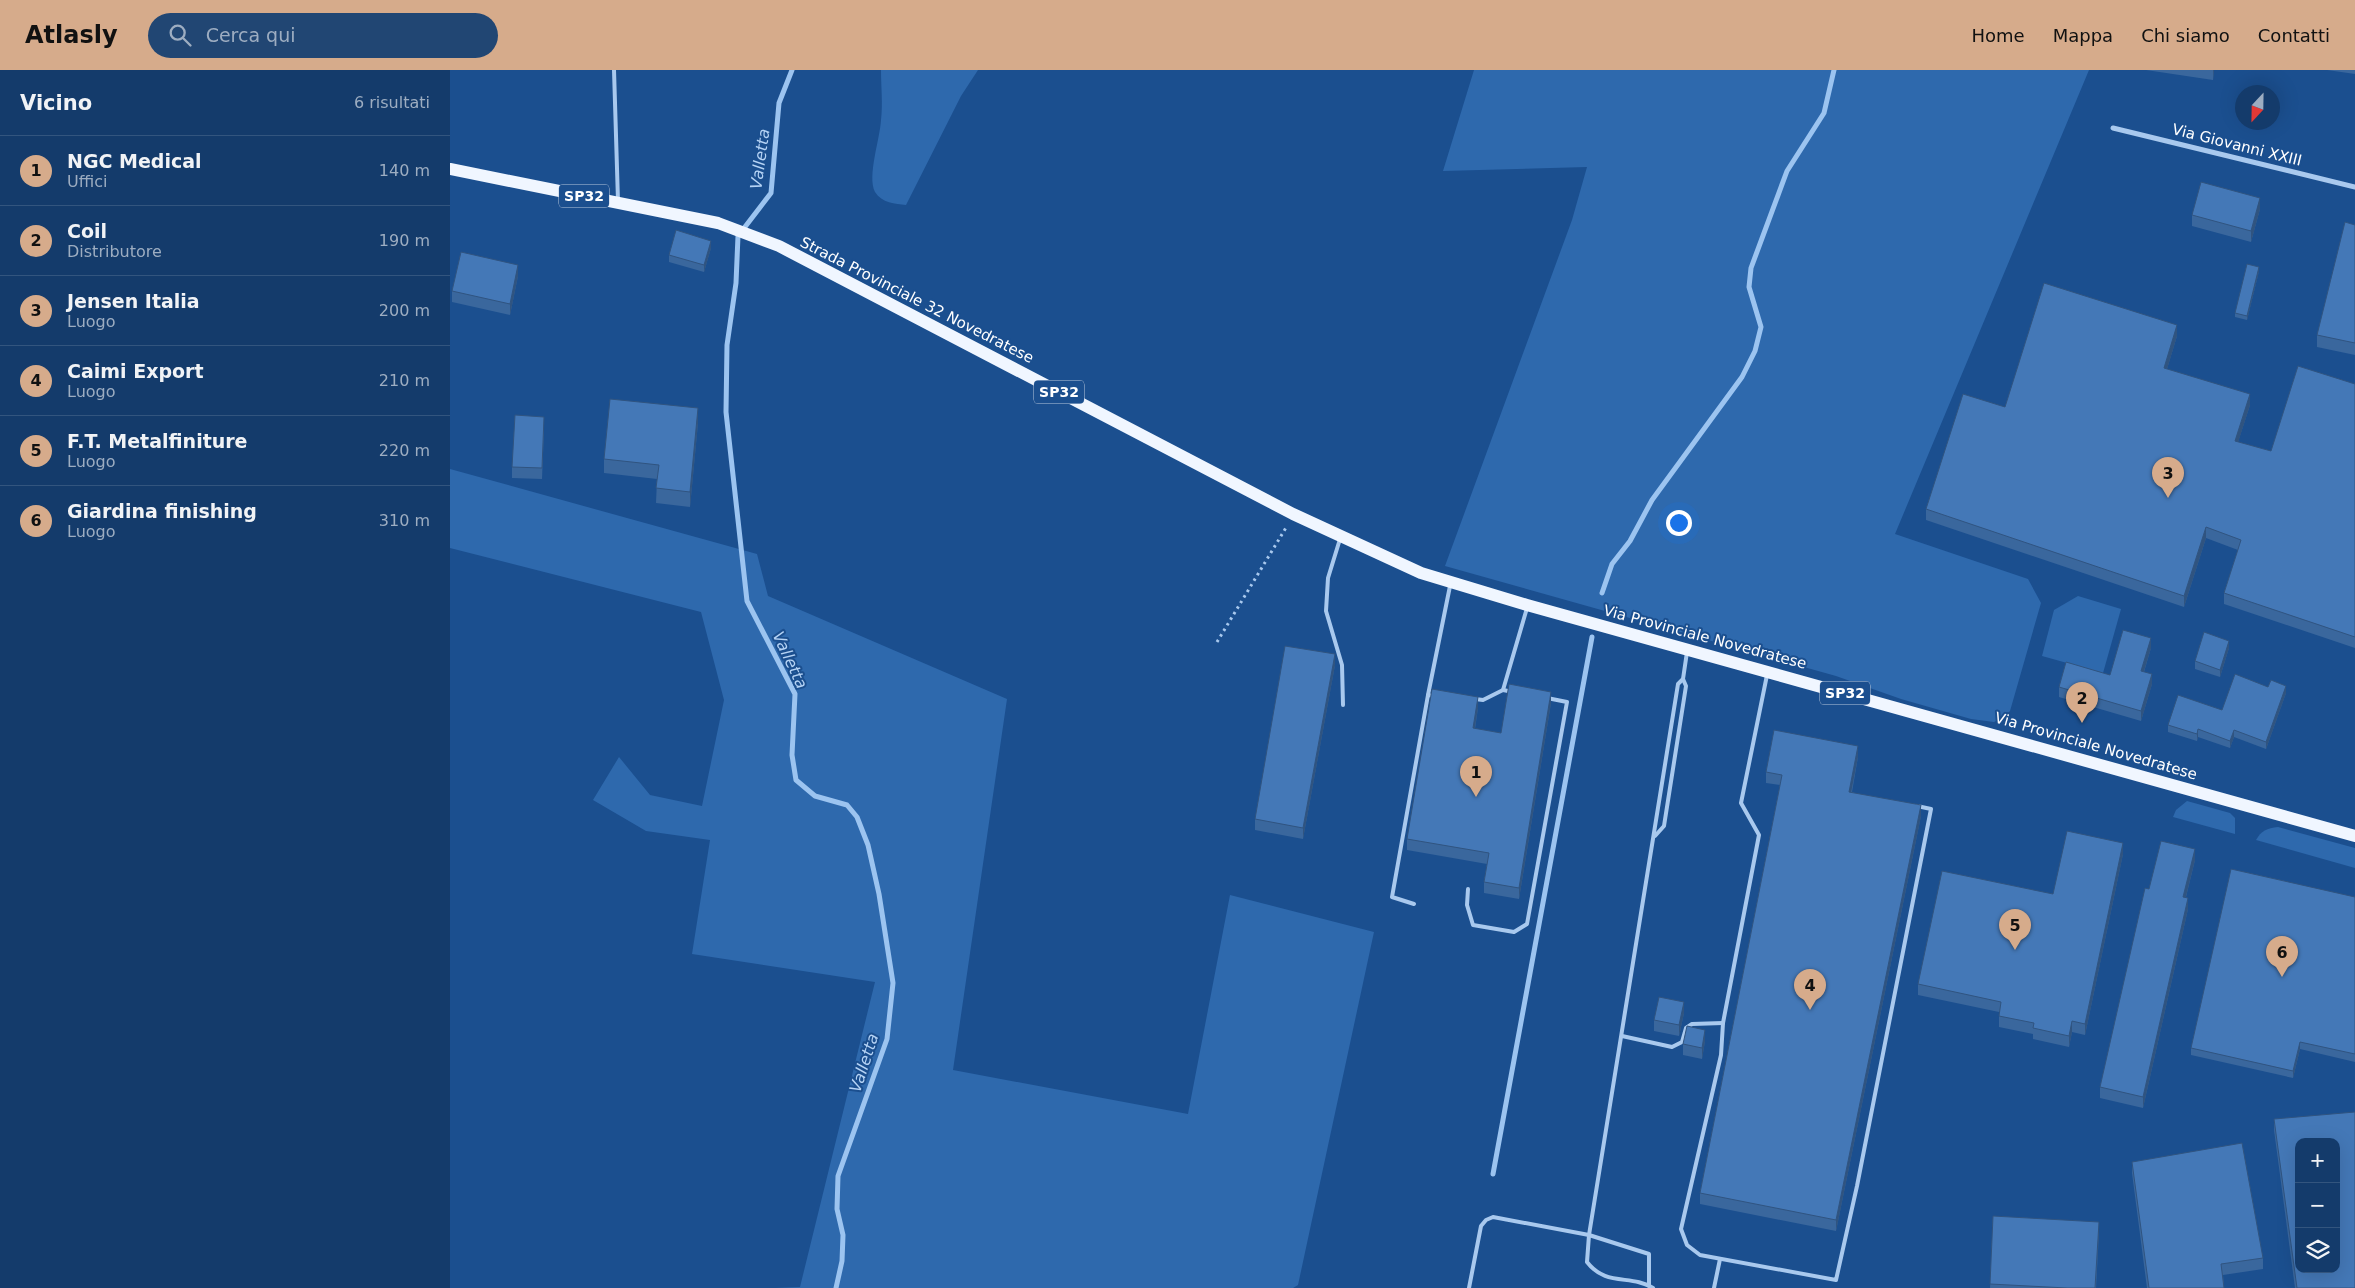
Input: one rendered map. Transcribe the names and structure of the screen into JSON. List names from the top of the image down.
{
  "streets": {
    "main road": ["SP32", "Strada Provinciale 32 Novedratese", "Via Provinciale Novedratese"],
    "street": ["Via Giovanni XXIII"]
  },
  "crossings": [
    ["Strada Provinciale 32 Novedratese", "Via Provinciale Novedratese"]
  ],
  "water": ["Valletta"],
  "north": "bottom",
  "page": {
    "header": "Atlasly",
    "search": "Cerca qui",
    "nav": [
      "Home",
      "Mappa",
      "Chi siamo",
      "Contatti"
    ],
    "heading": ["Vicino", "6 risultati"],
    "list": [
      {
        "mark": "1",
        "name": "NGC Medical",
        "note": "Uffici",
        "value": "140 m"
      },
      {
        "mark": "2",
        "name": "Coil",
        "note": "Distributore",
        "value": "190 m"
      },
      {
        "mark": "3",
        "name": "Jensen Italia",
        "note": "Luogo",
        "value": "200 m"
      },
      {
        "mark": "4",
        "name": "Caimi Export",
        "note": "Luogo",
        "value": "210 m"
      },
      {
        "mark": "5",
        "name": "F.T. Metalfiniture",
        "note": "Luogo",
        "value": "220 m"
      },
      {
        "mark": "6",
        "name": "Giardina finishing",
        "note": "Luogo",
        "value": "310 m"
      }
    ],
    "pins": [
      "3",
      "2",
      "1",
      "5",
      "6",
      "4"
    ],
    "map_buttons": ["+", "−"]
  }
}
